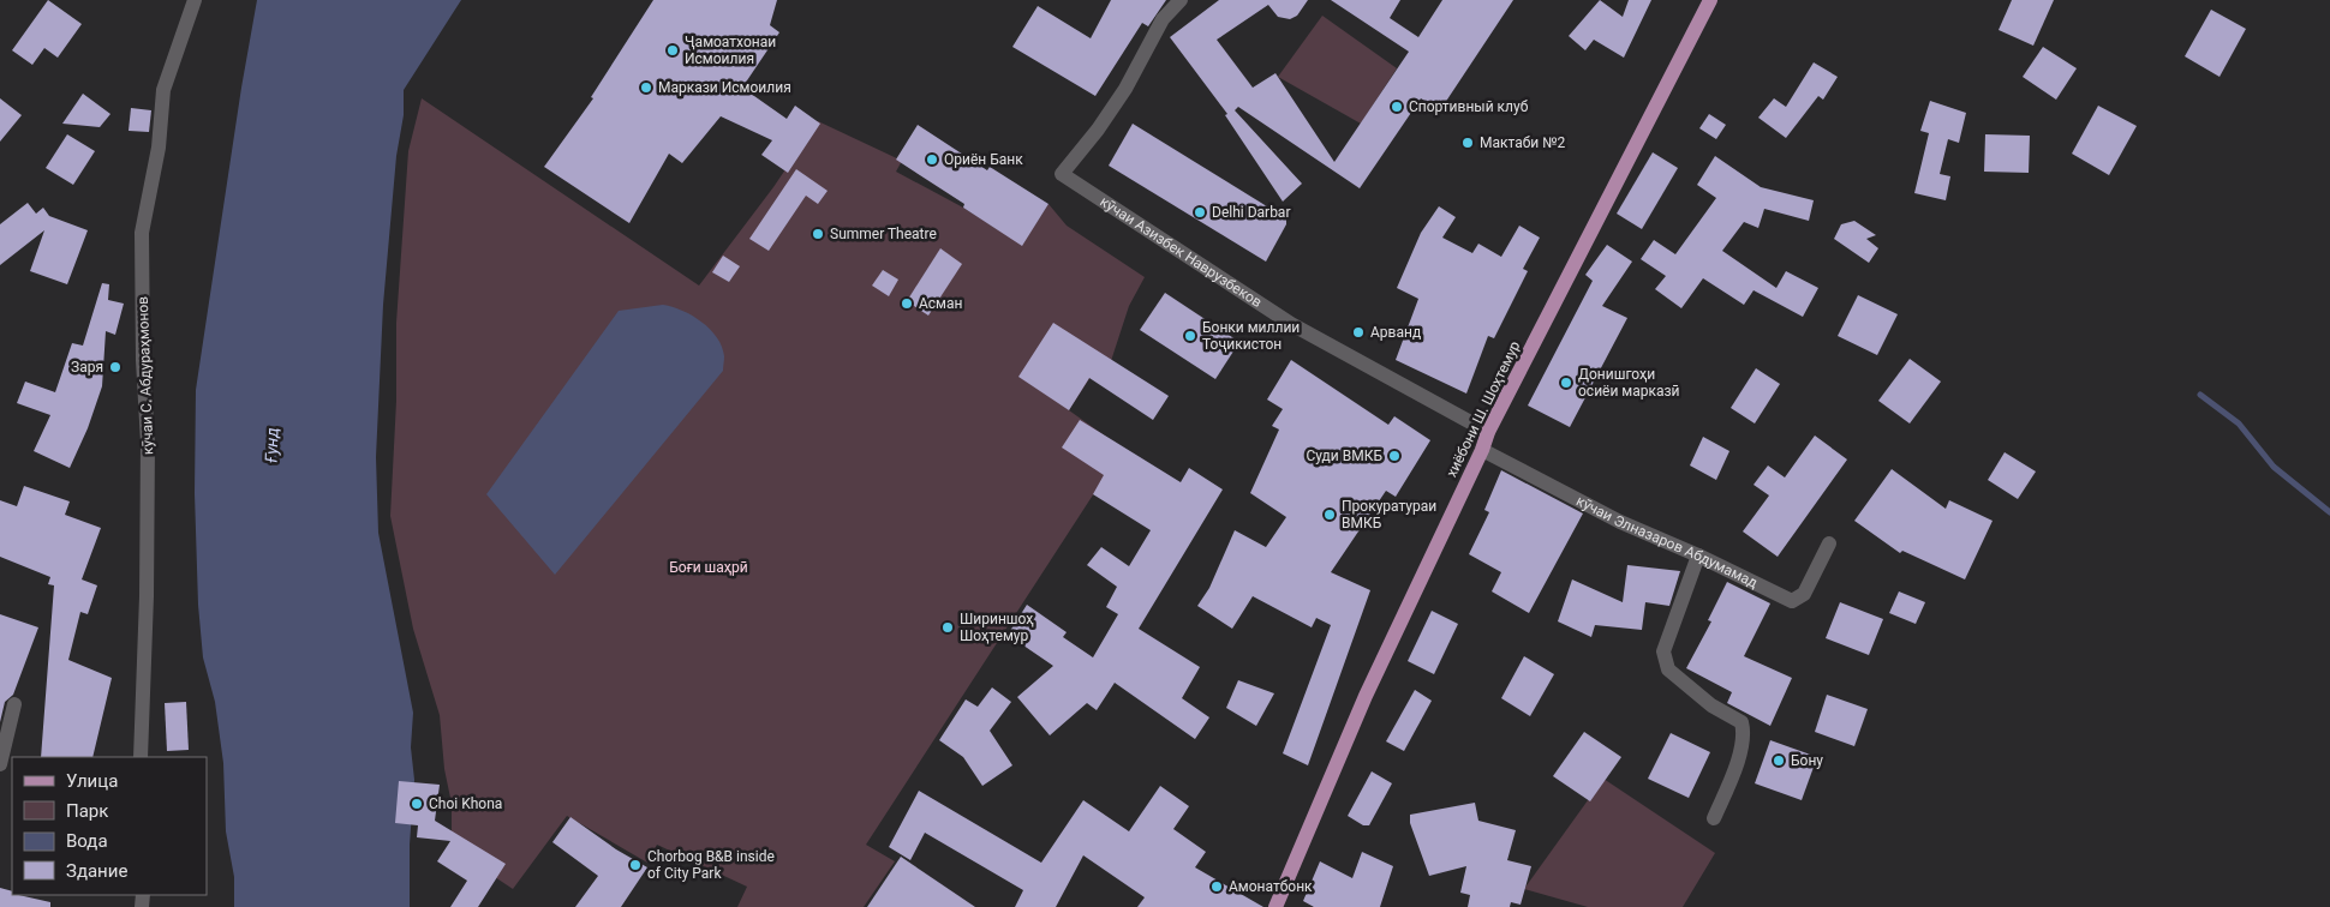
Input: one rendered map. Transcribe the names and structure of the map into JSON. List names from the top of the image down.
{
  "streets": {
    "main road": ["хиёбони Ш. Шоҳтемур"],
    "street": ["кӯчаи Азизбек Наврузбеков", "кӯчаи С. Абдураҳмонов", "кӯчаи Элназаров Абдумамад"]
  },
  "crossings": [
    ["кӯчаи Азизбек Наврузбеков", "хиёбони Ш. Шоҳтемур"],
    ["хиёбони Ш. Шоҳтемур", "кӯчаи Элназаров Абдумамад"]
  ],
  "water": ["Ғунд"],
  "parks": ["Боғи шаҳрӣ"],
  "places": [
    "Ҷамоатхонаи Исмоилия",
    "Маркази Исмоилия",
    "Спортивный клуб",
    "Мактаби №2",
    "Ориён Банк",
    "Delhi Darbar",
    "Summer Theatre",
    "Асман",
    "Арванд",
    "Бонки миллии Тоҷикистон",
    "Заря",
    "Донишгоҳи осиёи марказӣ",
    "Суди ВМКБ",
    "Прокуратураи ВМКБ",
    "Шириншоҳ Шоҳтемур",
    "Бону",
    "Choi Khona",
    "Chorbog B&B inside of City Park",
    "Амонатбонк"
  ],
  "legend": [
    "Улица",
    "Парк",
    "Вода",
    "Здание"
  ]
}
